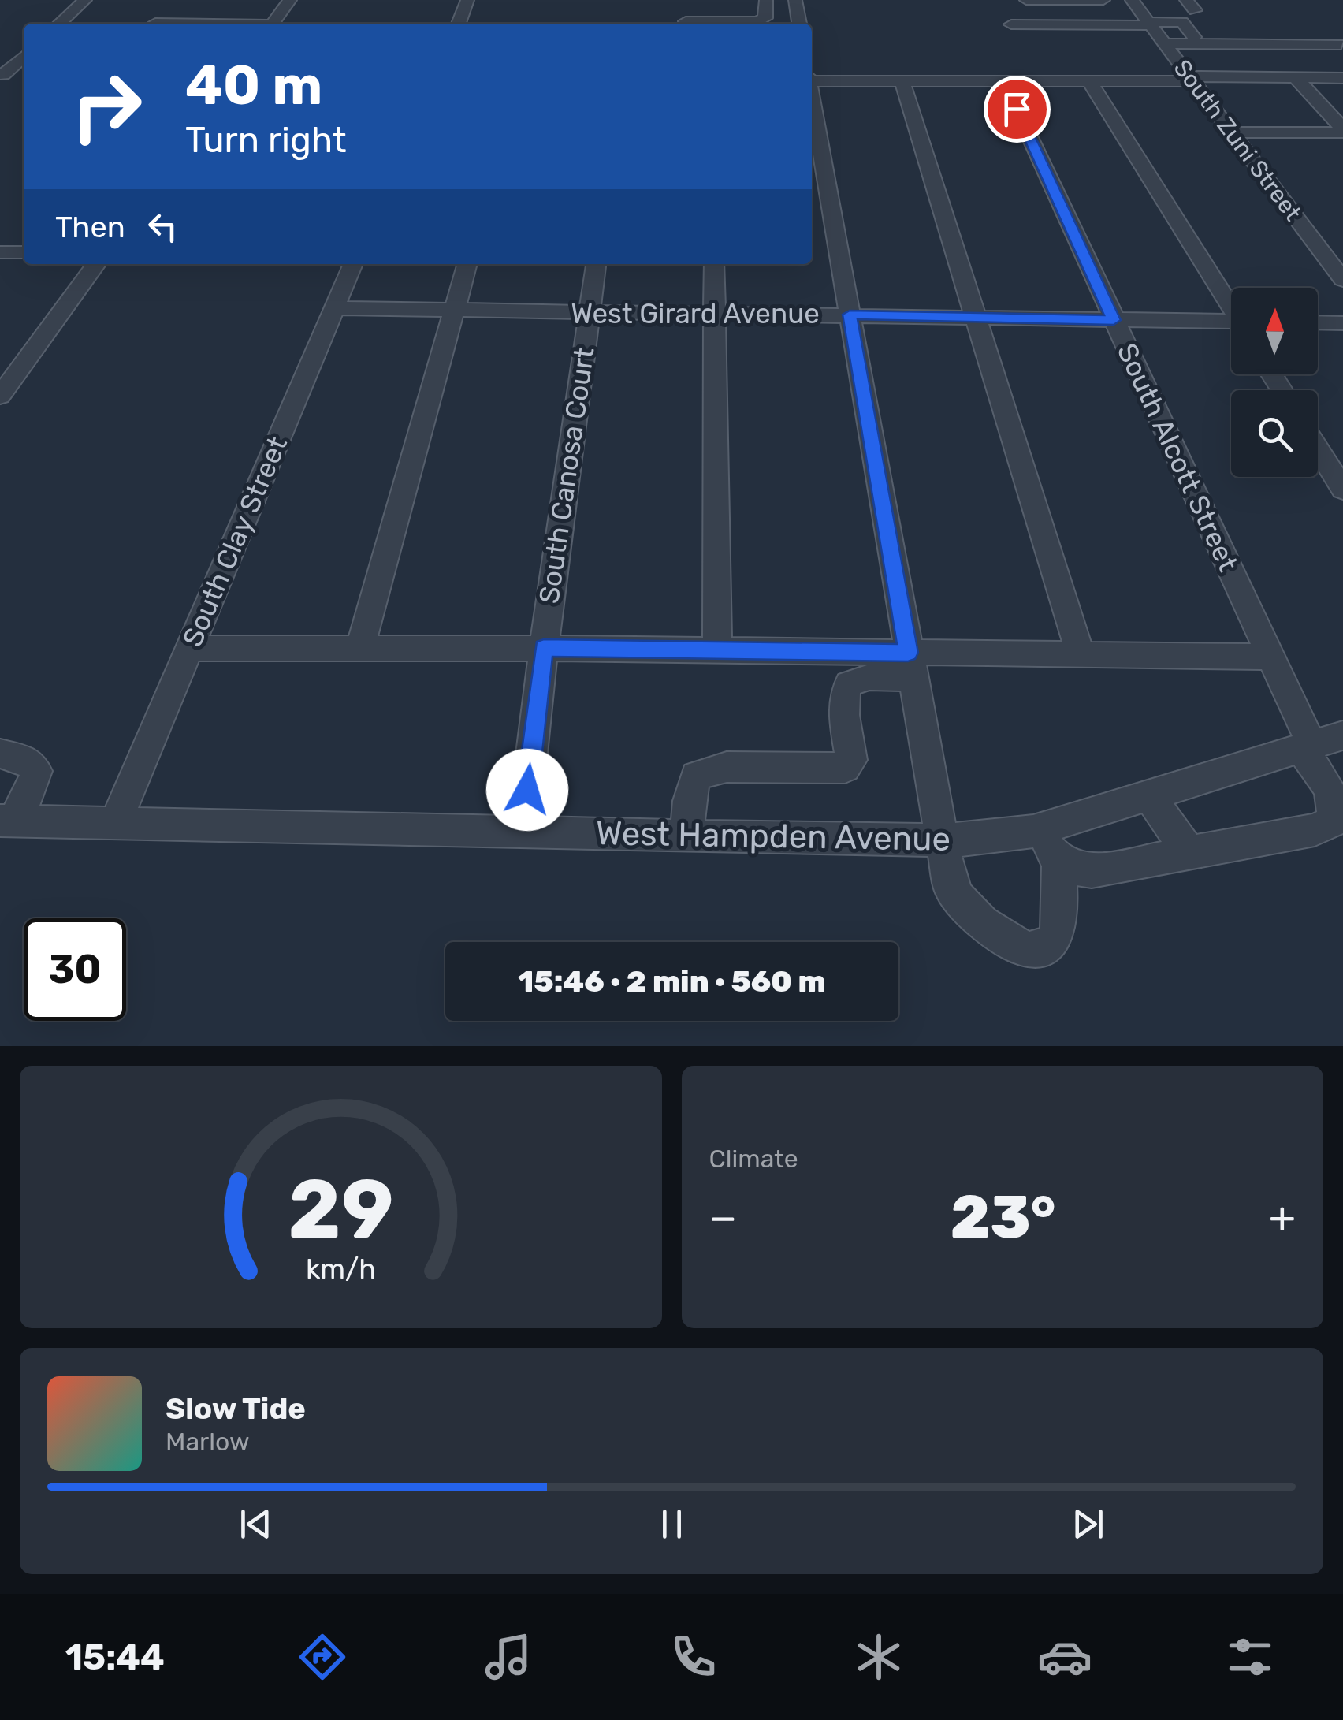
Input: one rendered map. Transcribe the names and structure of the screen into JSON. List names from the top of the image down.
{
  "streets": {
    "street": [
      "South Zuni Street",
      "West Girard Avenue",
      "South Alcott Street",
      "South Canosa Court",
      "South Clay Street",
      "West Hampden Avenue"
    ]
  },
  "crossings": [
    ["West Girard Avenue", "South Alcott Street"],
    ["West Girard Avenue", "South Canosa Court"],
    ["West Girard Avenue", "South Clay Street"],
    ["South Alcott Street", "West Hampden Avenue"],
    ["South Canosa Court", "West Hampden Avenue"],
    ["South Clay Street", "West Hampden Avenue"]
  ],
  "north": "top",
  "page": {
    "turn": ["40 m", "Turn right"],
    "then": "Then",
    "limit": "30",
    "trip": "15:46 · 2 min · 560 m",
    "tile": "Climate",
    "heat": ["−", "23°", "+"],
    "song": ["Slow Tide", "Marlow"],
    "tabs": "15:44",
    "gauge": ["29", "km/h"]
  }
}
